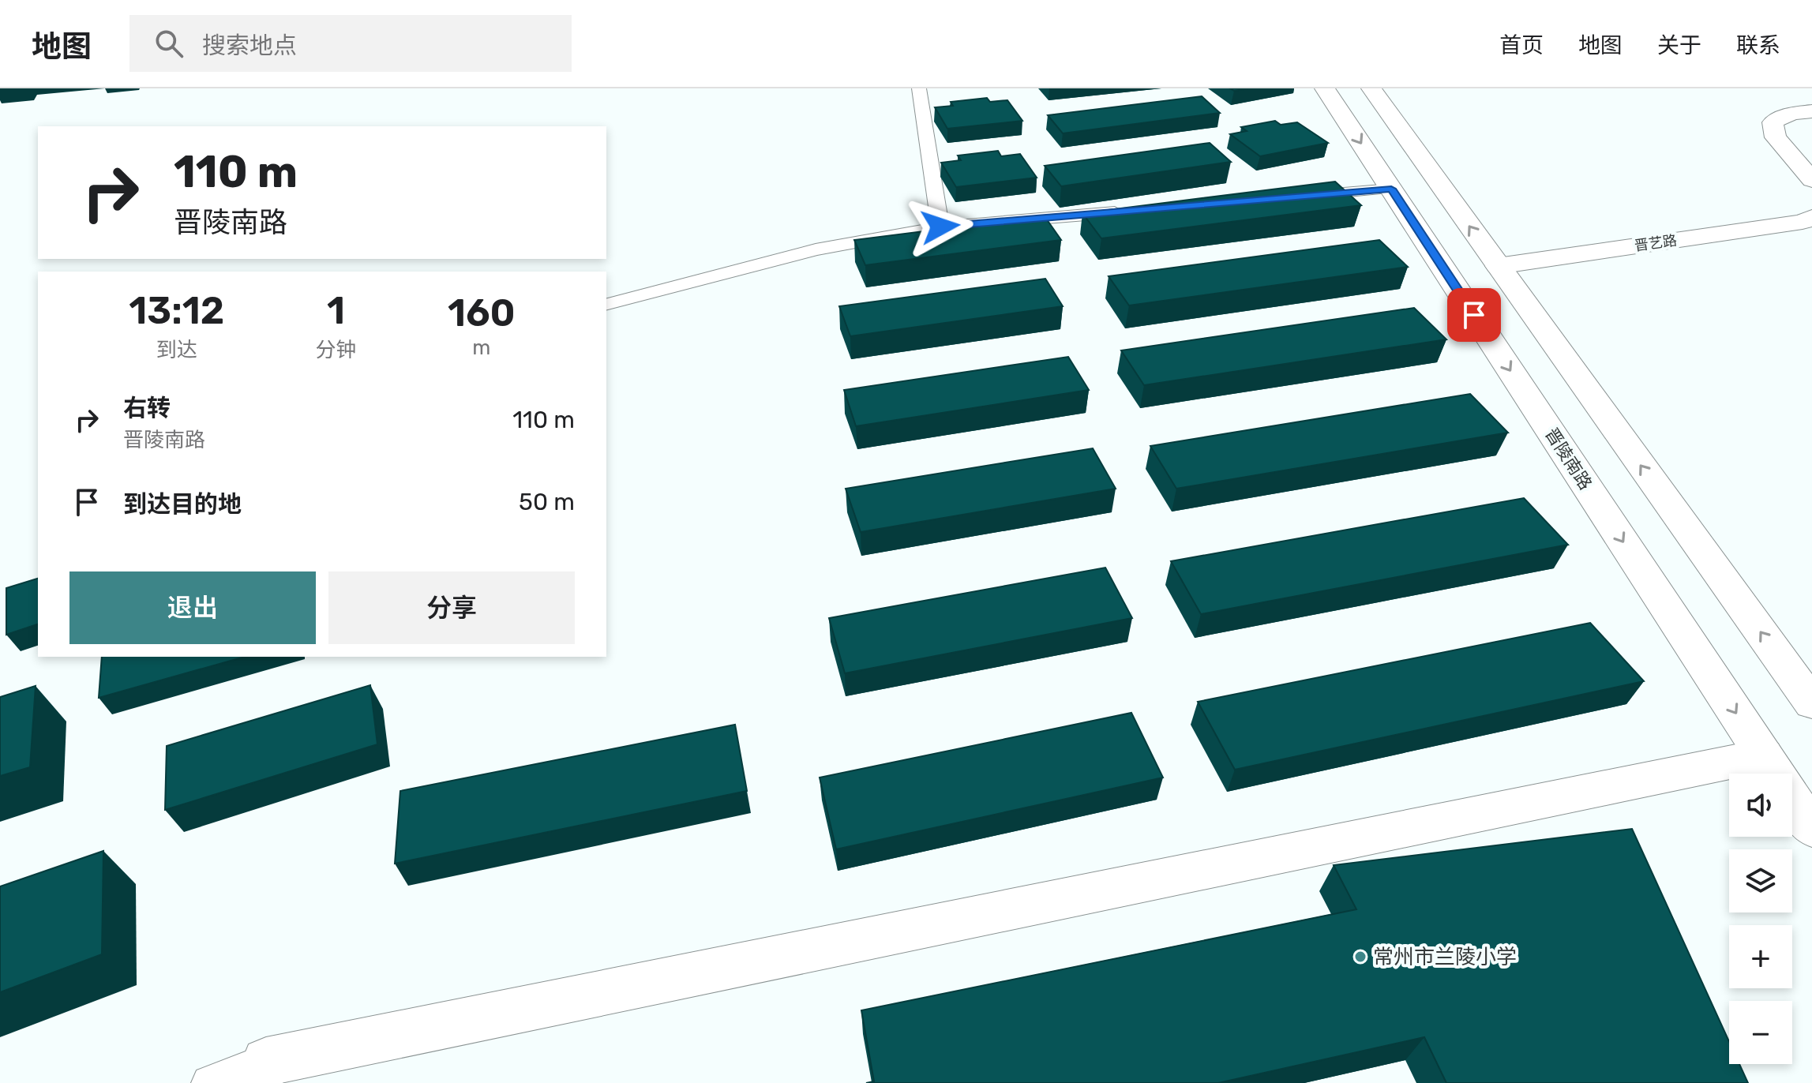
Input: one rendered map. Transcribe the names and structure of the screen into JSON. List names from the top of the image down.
{
  "streets": {
    "main road": ["晋艺路", "晋陵南路"]
  },
  "places": ["常州市兰陵小学"],
  "page": {
    "header": "地图",
    "search": "搜索地点",
    "nav": [
      "首页",
      "地图",
      "关于",
      "联系"
    ],
    "turn": ["110 m", "晋陵南路"],
    "eta": [
      "13:12",
      "到达",
      "1",
      "分钟",
      "160",
      "m"
    ],
    "list": [
      {
        "name": "右转",
        "note": "晋陵南路",
        "value": "110 m"
      },
      {
        "name": "到达目的地",
        "value": "50 m"
      }
    ],
    "buttons": ["退出", "分享"],
    "map_buttons": ["+", "−"]
  }
}
